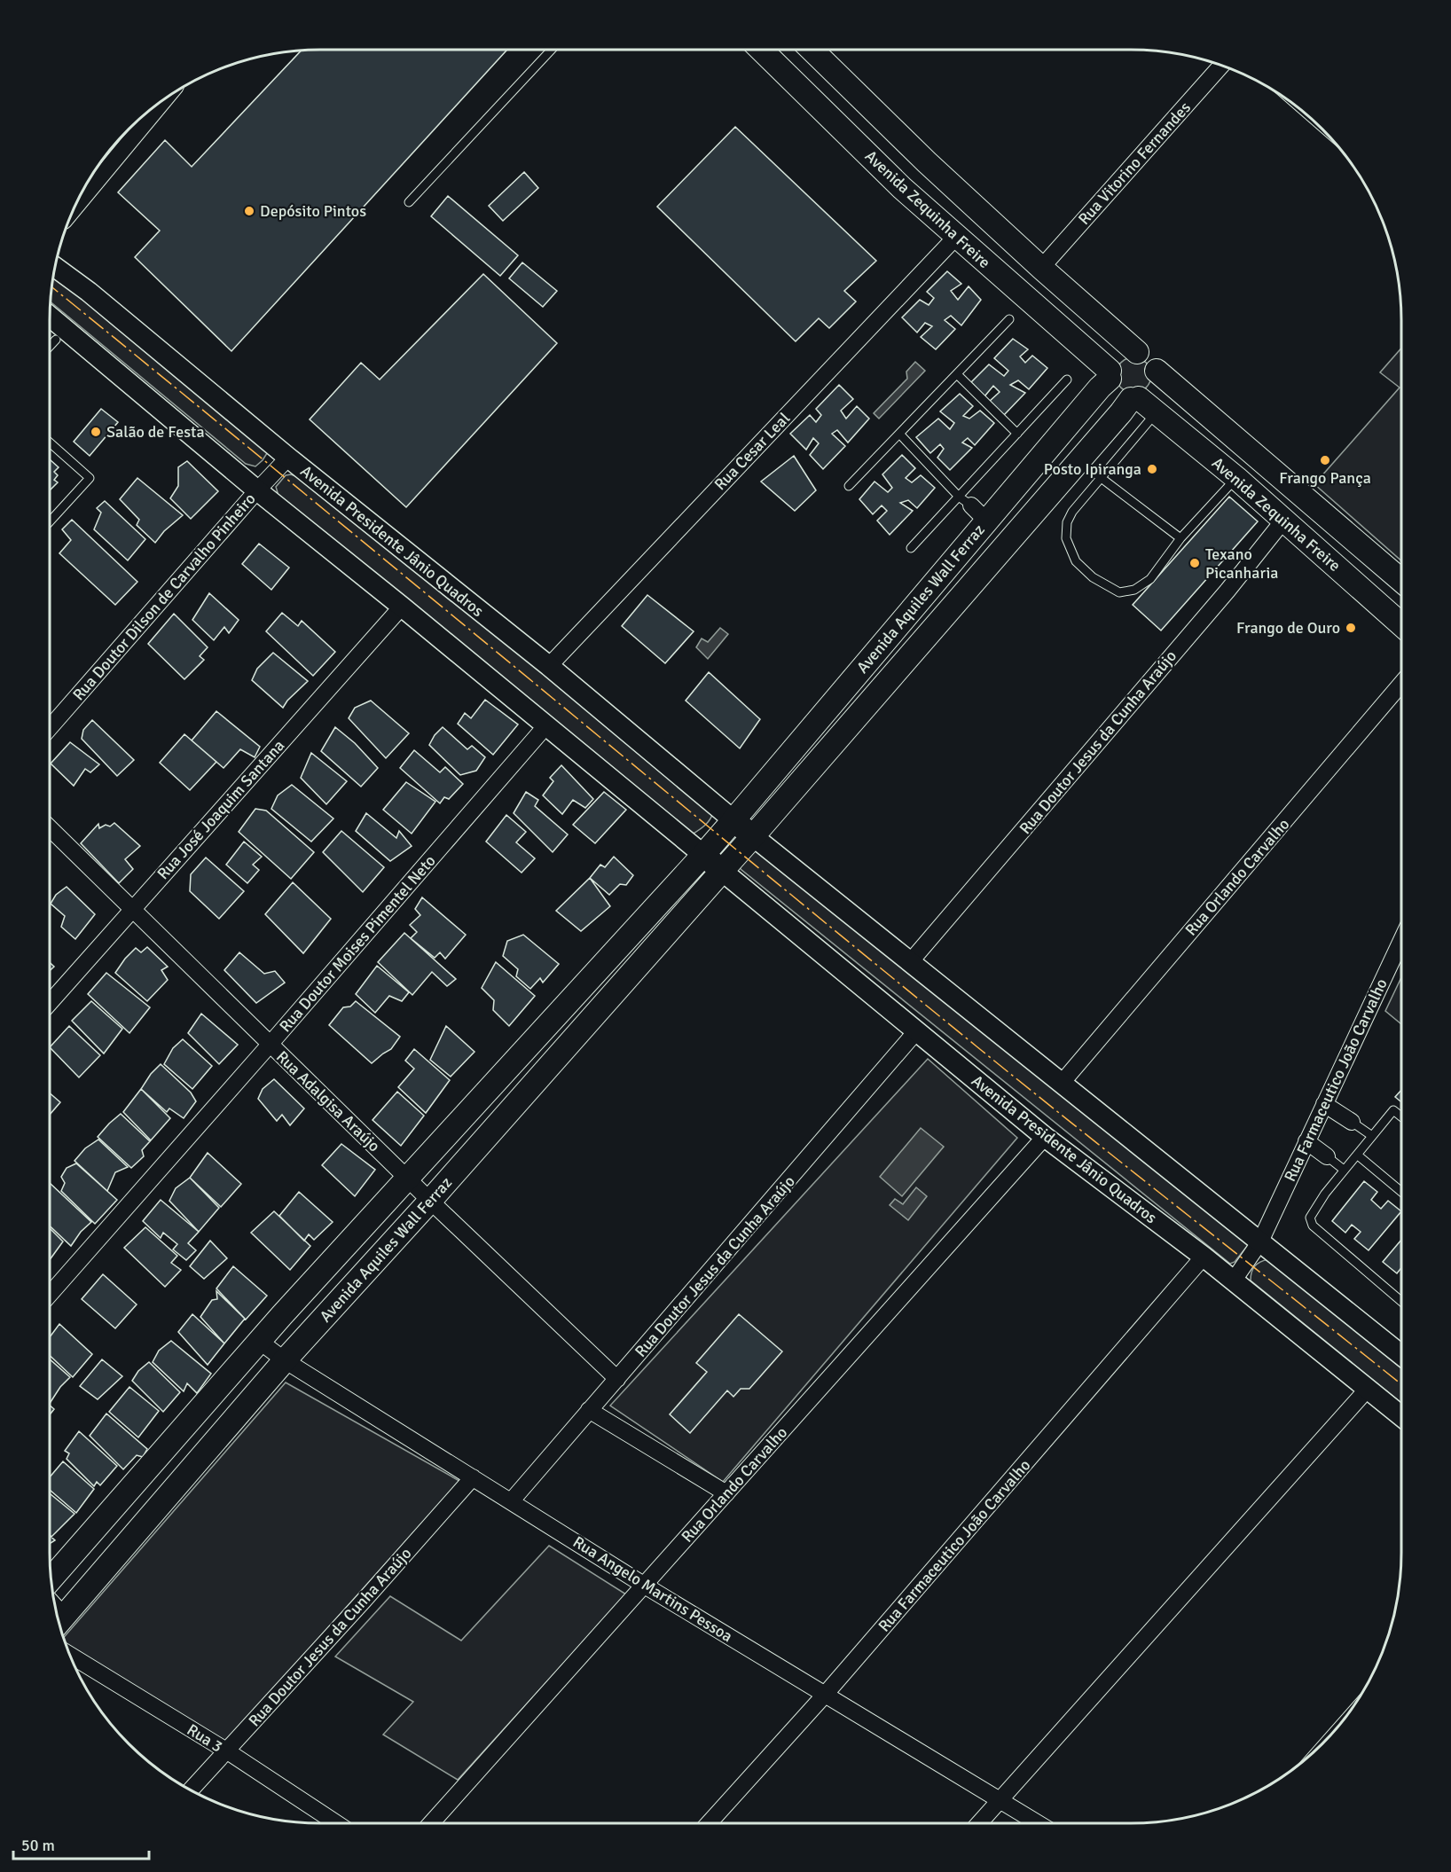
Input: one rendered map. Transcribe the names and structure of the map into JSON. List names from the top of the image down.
{
  "streets": {
    "main road": ["Avenida Zequinha Freire", "Avenida Aquiles Wall Ferraz"],
    "street": [
      "Rua Vitorino Fernandes",
      "Rua Cesar Leal",
      "Avenida Presidente Jânio Quadros",
      "Rua Doutor Dilson de Carvalho Pinheiro",
      "Rua Doutor Jesus da Cunha Araújo",
      "Rua José Joaquim Santana",
      "Rua Orlando Carvalho",
      "Rua Doutor Moises Pimentel Neto",
      "Rua Farmaceutico João Carvalho",
      "Rua Adalgisa Araújo",
      "Rua Angelo Martins Pessoa",
      "Rua 3"
    ]
  },
  "crossings": [
    ["Avenida Zequinha Freire", "Rua Cesar Leal"],
    ["Avenida Zequinha Freire", "Avenida Aquiles Wall Ferraz"],
    ["Avenida Zequinha Freire", "Rua Doutor Jesus da Cunha Araújo"],
    ["Rua Cesar Leal", "Avenida Presidente Jânio Quadros"],
    ["Avenida Presidente Jânio Quadros", "Rua Doutor Dilson de Carvalho Pinheiro"],
    ["Avenida Presidente Jânio Quadros", "Avenida Aquiles Wall Ferraz"],
    ["Avenida Presidente Jânio Quadros", "Rua Doutor Jesus da Cunha Araújo"],
    ["Avenida Presidente Jânio Quadros", "Rua Orlando Carvalho"],
    ["Avenida Presidente Jânio Quadros", "Rua Farmaceutico João Carvalho"],
    ["Avenida Aquiles Wall Ferraz", "Rua Adalgisa Araújo"],
    ["Avenida Aquiles Wall Ferraz", "Rua Angelo Martins Pessoa"],
    ["Rua Doutor Jesus da Cunha Araújo", "Rua Adalgisa Araújo"],
    ["Rua Doutor Jesus da Cunha Araújo", "Rua Angelo Martins Pessoa"],
    ["Rua Doutor Jesus da Cunha Araújo", "Rua 3"],
    ["Rua José Joaquim Santana", "Rua Adalgisa Araújo"],
    ["Rua Orlando Carvalho", "Rua Angelo Martins Pessoa"],
    ["Rua Doutor Moises Pimentel Neto", "Rua Adalgisa Araújo"],
    ["Rua Farmaceutico João Carvalho", "Rua Angelo Martins Pessoa"]
  ],
  "places": [
    "Depósito Pintos",
    "Salão de Festa",
    "Frango Pança",
    "Posto Ipiranga",
    "Texano Picanharia",
    "Frango de Ouro"
  ],
  "scale_bar": "50 m"
}
